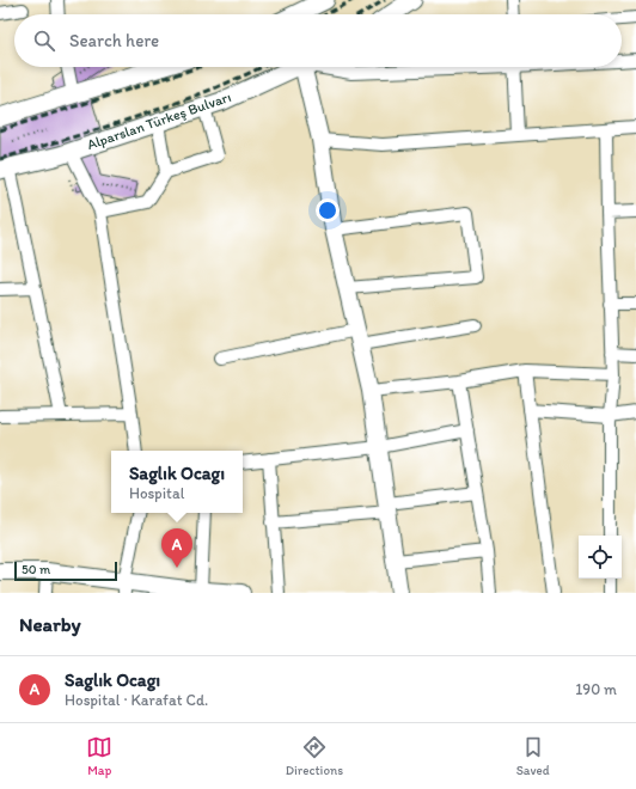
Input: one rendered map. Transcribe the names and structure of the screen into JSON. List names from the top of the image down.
{
  "streets": {
    "main road": ["Alparslan Türkeş Bulvarı"]
  },
  "scale_bar": "50 m",
  "page": {
    "search": "Search here",
    "popup": ["Saglık Ocagı", "Hospital"],
    "pins": "A",
    "scale": "50 m",
    "heading": "Nearby",
    "list": [
      {
        "mark": "A",
        "name": "Saglık Ocagı",
        "note": "Hospital · Karafat Cd.",
        "value": "190 m"
      }
    ],
    "nav": ["Map", "Directions", "Saved"]
  }
}
